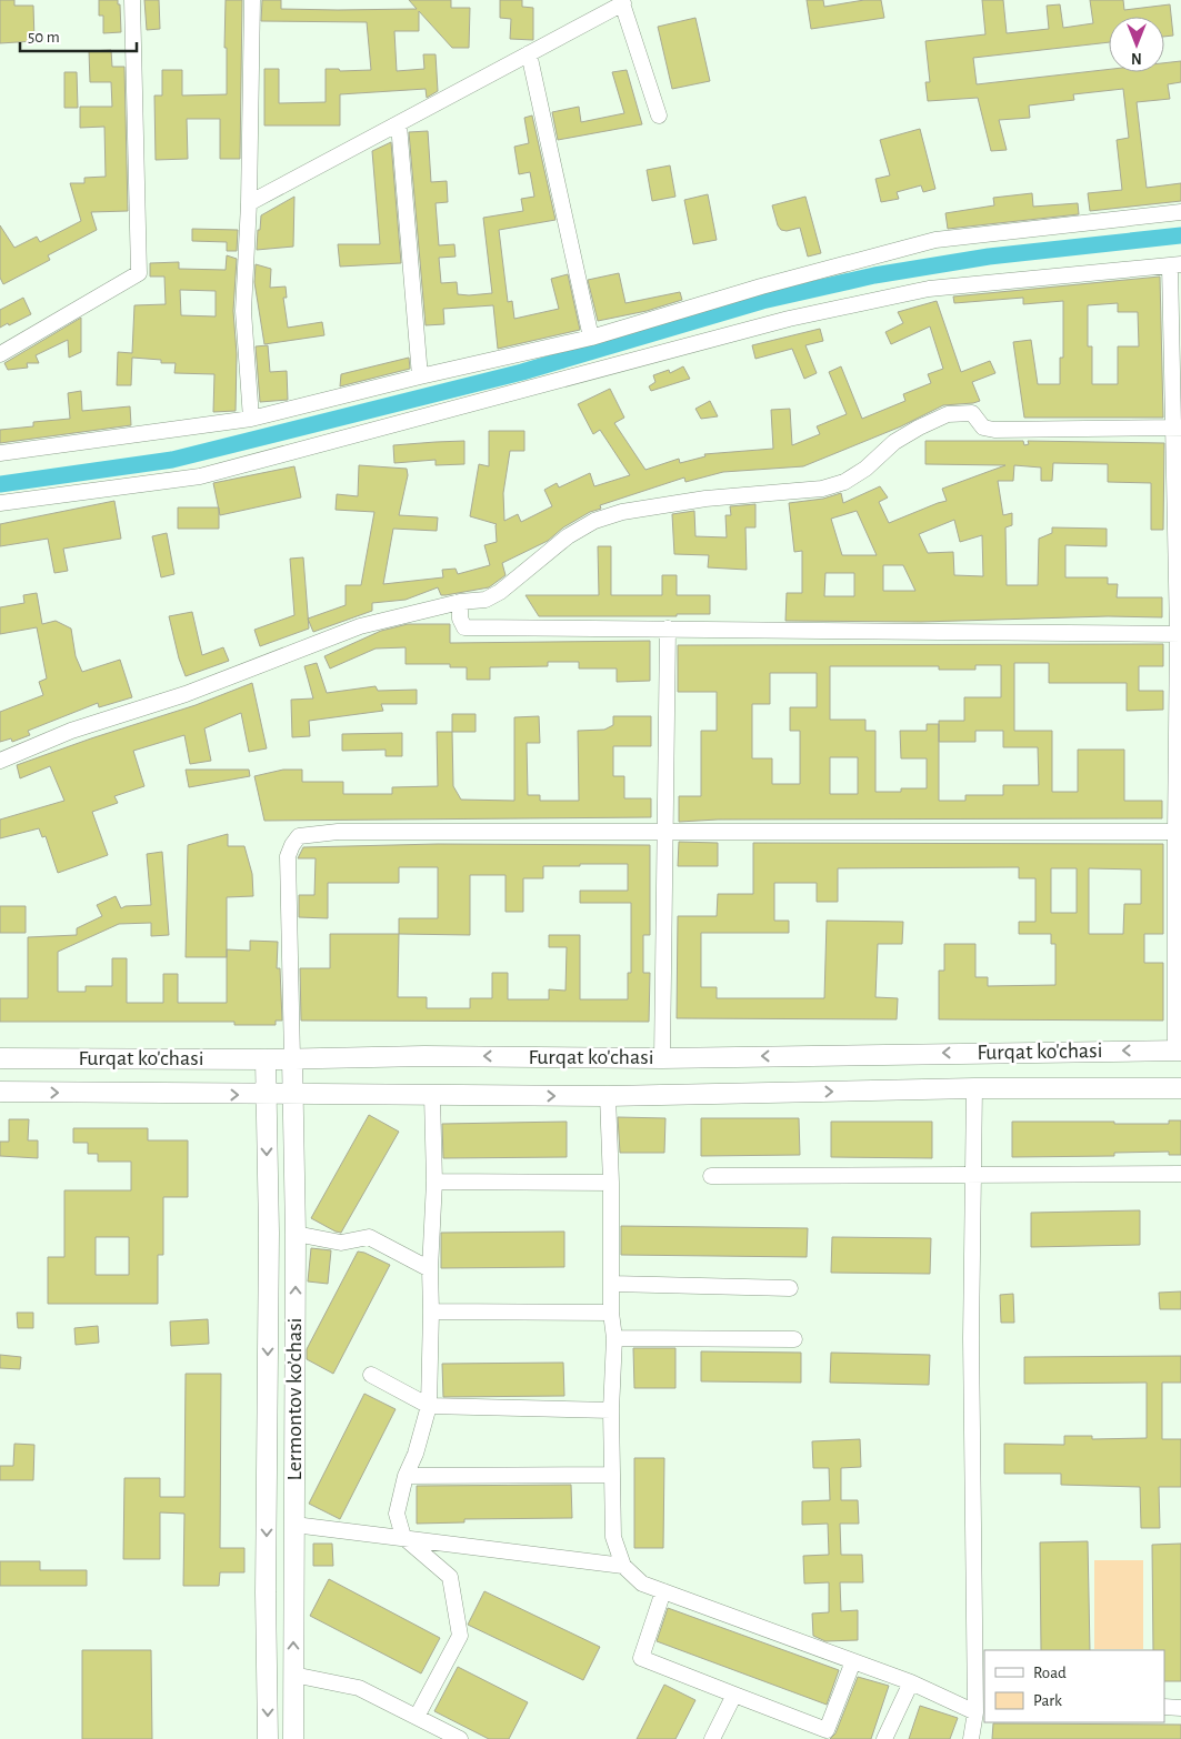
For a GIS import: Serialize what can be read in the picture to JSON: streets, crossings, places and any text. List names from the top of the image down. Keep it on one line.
{"streets":{"main road":["Furqat ko'chasi","Lermontov ko’chasi"]},"crossings":[["Furqat ko'chasi","Lermontov ko’chasi"]],"legend":["Road","Park"],"scale_bar":"50 m","north":"bottom"}
